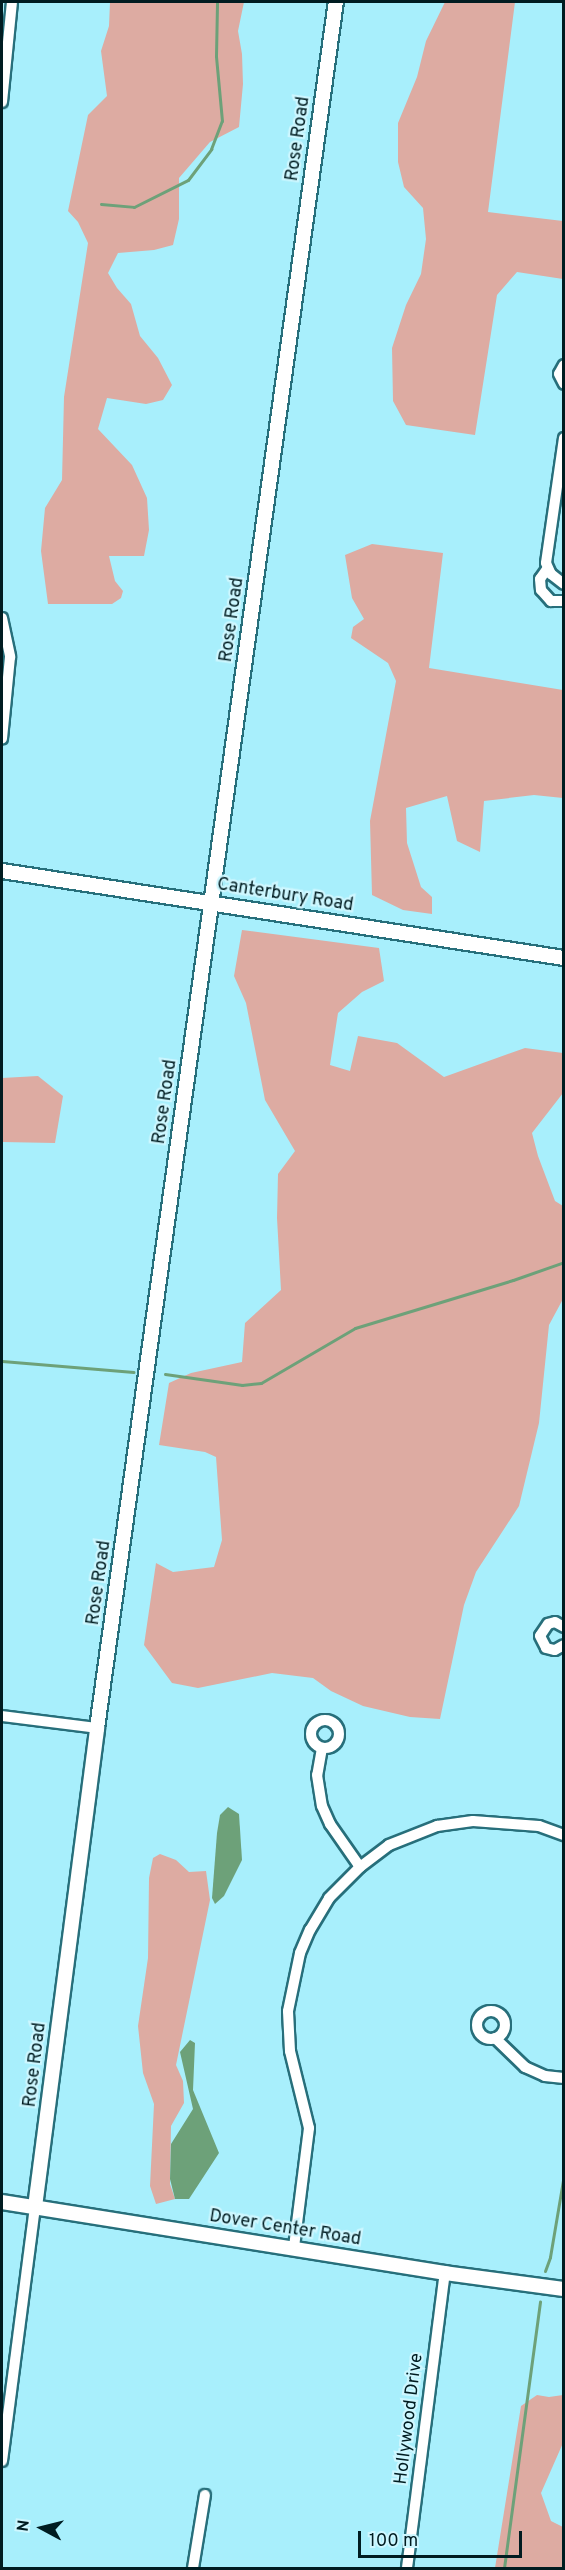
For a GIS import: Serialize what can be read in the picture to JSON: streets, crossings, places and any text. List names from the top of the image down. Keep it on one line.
{"streets":{"street":["Rose Road","Canterbury Road","Dover Center Road","Hollywood Drive"]},"crossings":[["Rose Road","Canterbury Road"],["Rose Road","Dover Center Road"],["Dover Center Road","Hollywood Drive"]],"scale_bar":"100 m","north":"left"}
